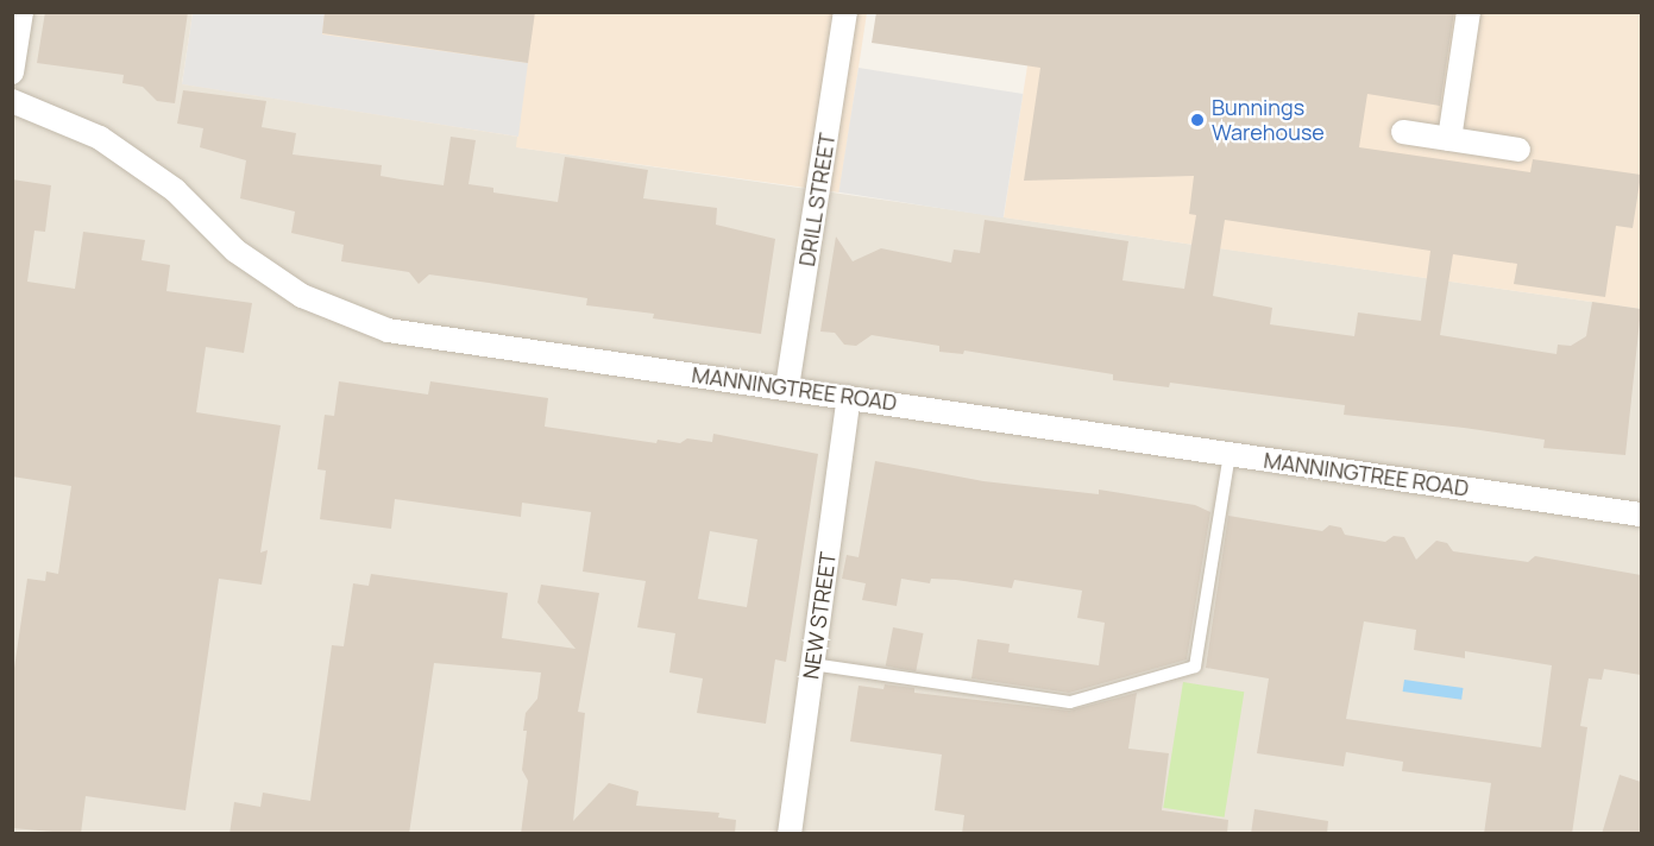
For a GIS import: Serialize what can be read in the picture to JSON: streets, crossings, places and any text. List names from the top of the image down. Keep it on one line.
{"streets":{"street":["DRILL STREET","MANNINGTREE ROAD","NEW STREET"]},"crossings":[["DRILL STREET","MANNINGTREE ROAD"],["MANNINGTREE ROAD","NEW STREET"]],"places":["Bunnings Warehouse"]}
